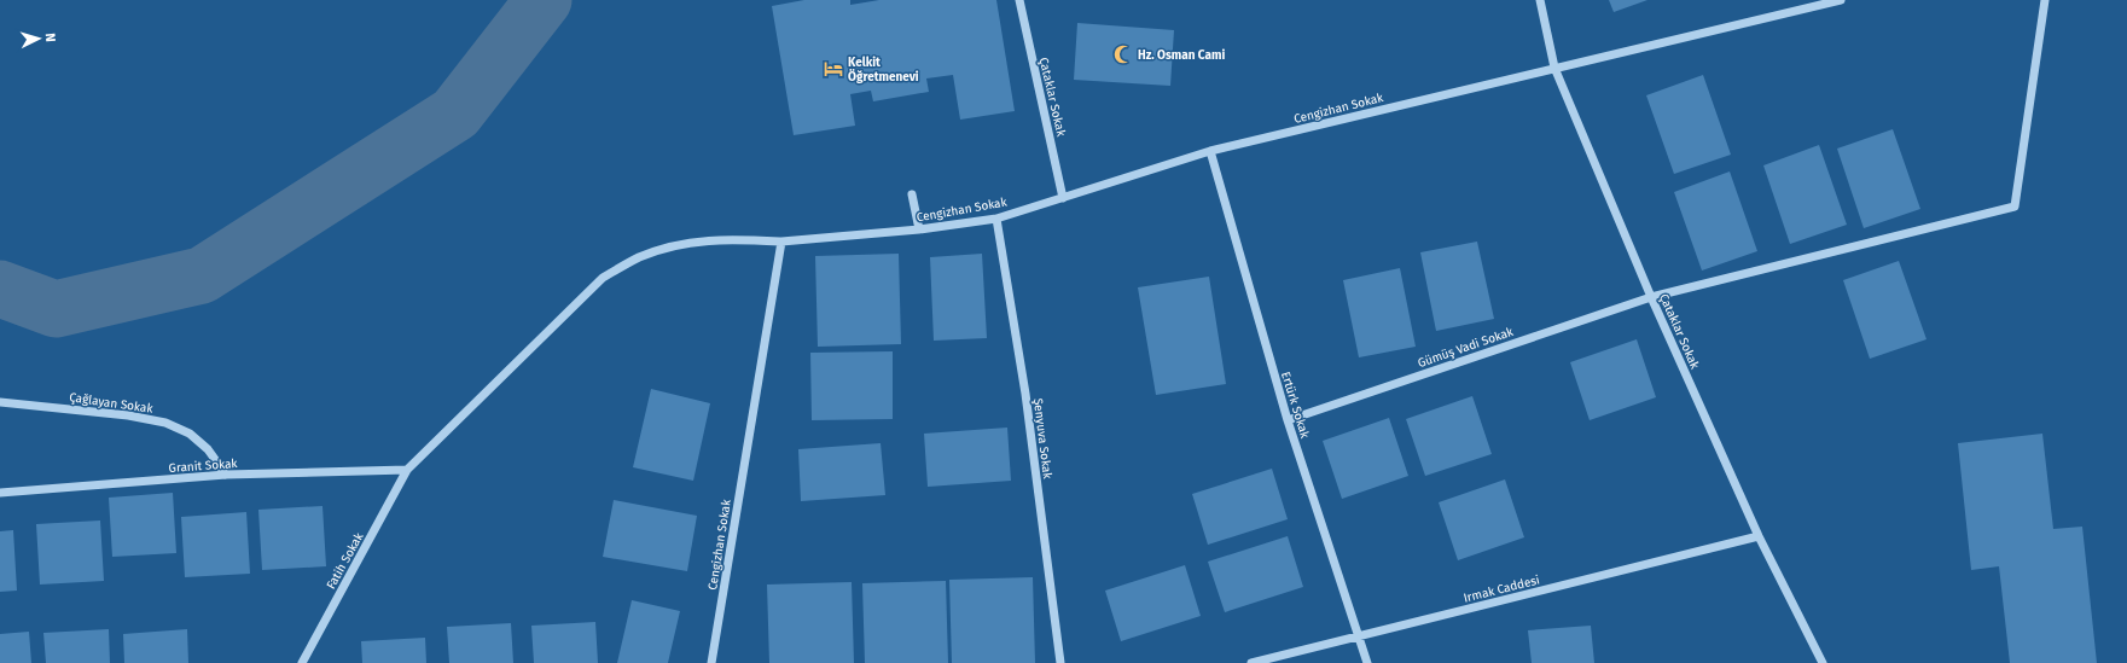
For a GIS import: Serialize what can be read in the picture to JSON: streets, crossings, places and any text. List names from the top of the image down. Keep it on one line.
{"streets":{"street":["Çataklar Sokak","Cengizhan Sokak","Gümüş Vadi Sokak","Çağlayan Sokak","Ertürk Sokak","Şenyuva Sokak","Granit Sokak","Fatih Sokak","Irmak Caddesi"]},"crossings":[["Çataklar Sokak","Cengizhan Sokak"],["Çataklar Sokak","Gümüş Vadi Sokak"],["Çataklar Sokak","Irmak Caddesi"],["Cengizhan Sokak","Ertürk Sokak"],["Cengizhan Sokak","Şenyuva Sokak"],["Cengizhan Sokak","Fatih Sokak"],["Gümüş Vadi Sokak","Ertürk Sokak"],["Çağlayan Sokak","Granit Sokak"],["Ertürk Sokak","Irmak Caddesi"],["Granit Sokak","Fatih Sokak"]],"places":{"mosque":["Hz. Osman Cami"],"hotel":["Kelkit Öğretmenevi"]},"north":"right"}
